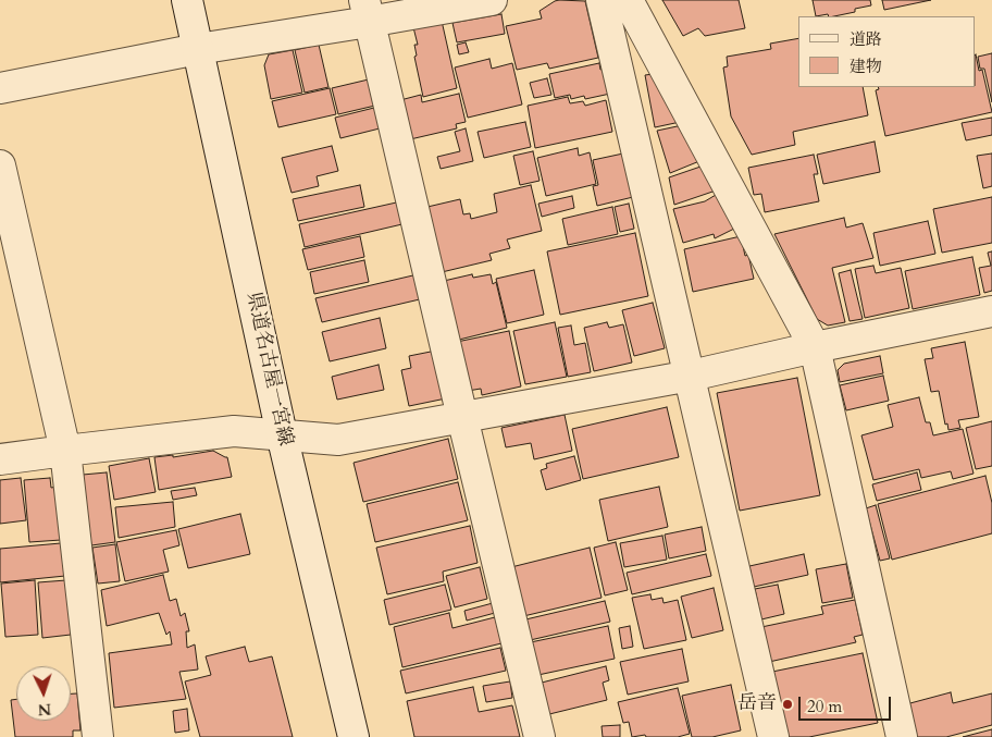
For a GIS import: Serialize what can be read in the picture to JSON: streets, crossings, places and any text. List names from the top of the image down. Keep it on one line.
{"streets":{"street":["県道名古屋一宮線"]},"places":["岳音"],"legend":["道路","建物"],"scale_bar":"20 m","north":"bottom"}
